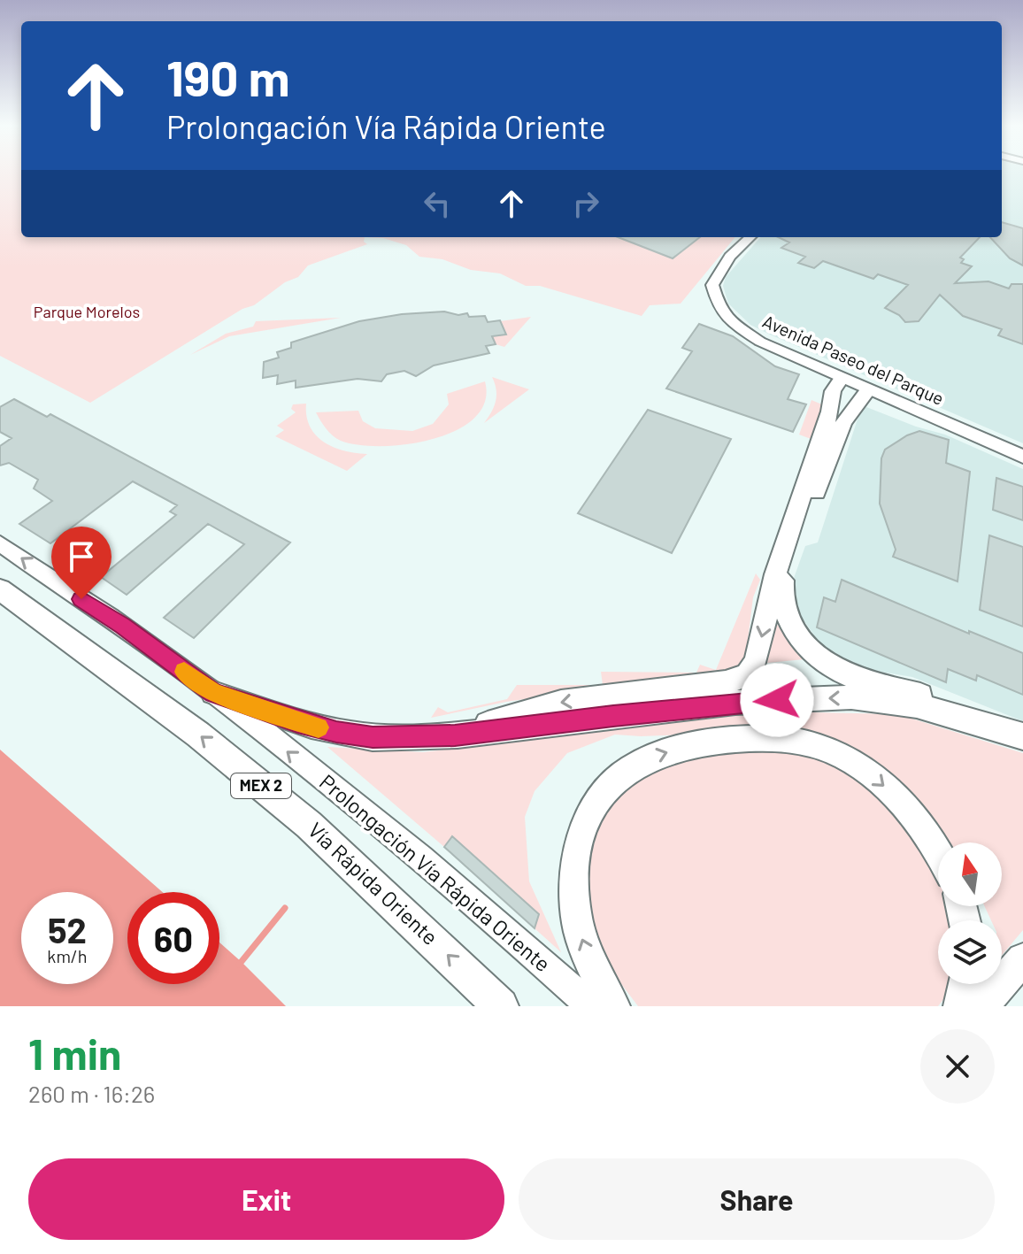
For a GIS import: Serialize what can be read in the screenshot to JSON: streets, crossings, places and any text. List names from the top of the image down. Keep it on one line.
{"streets":{"highway":["MEX 2","Vía Rápida Oriente"],"main road":["Avenida Paseo del Parque","Prolongación Vía Rápida Oriente"]},"one_way":["Prolongación Vía Rápida Oriente","Vía Rápida Oriente"],"parks":["Parque Morelos"],"north":"top","page":{"turn":["190 m","Prolongación Vía Rápida Oriente"],"speed":"52 km/h","limit":"60","heading":["1 min","260 m · 16:26"],"buttons":["Exit","Share"]}}
